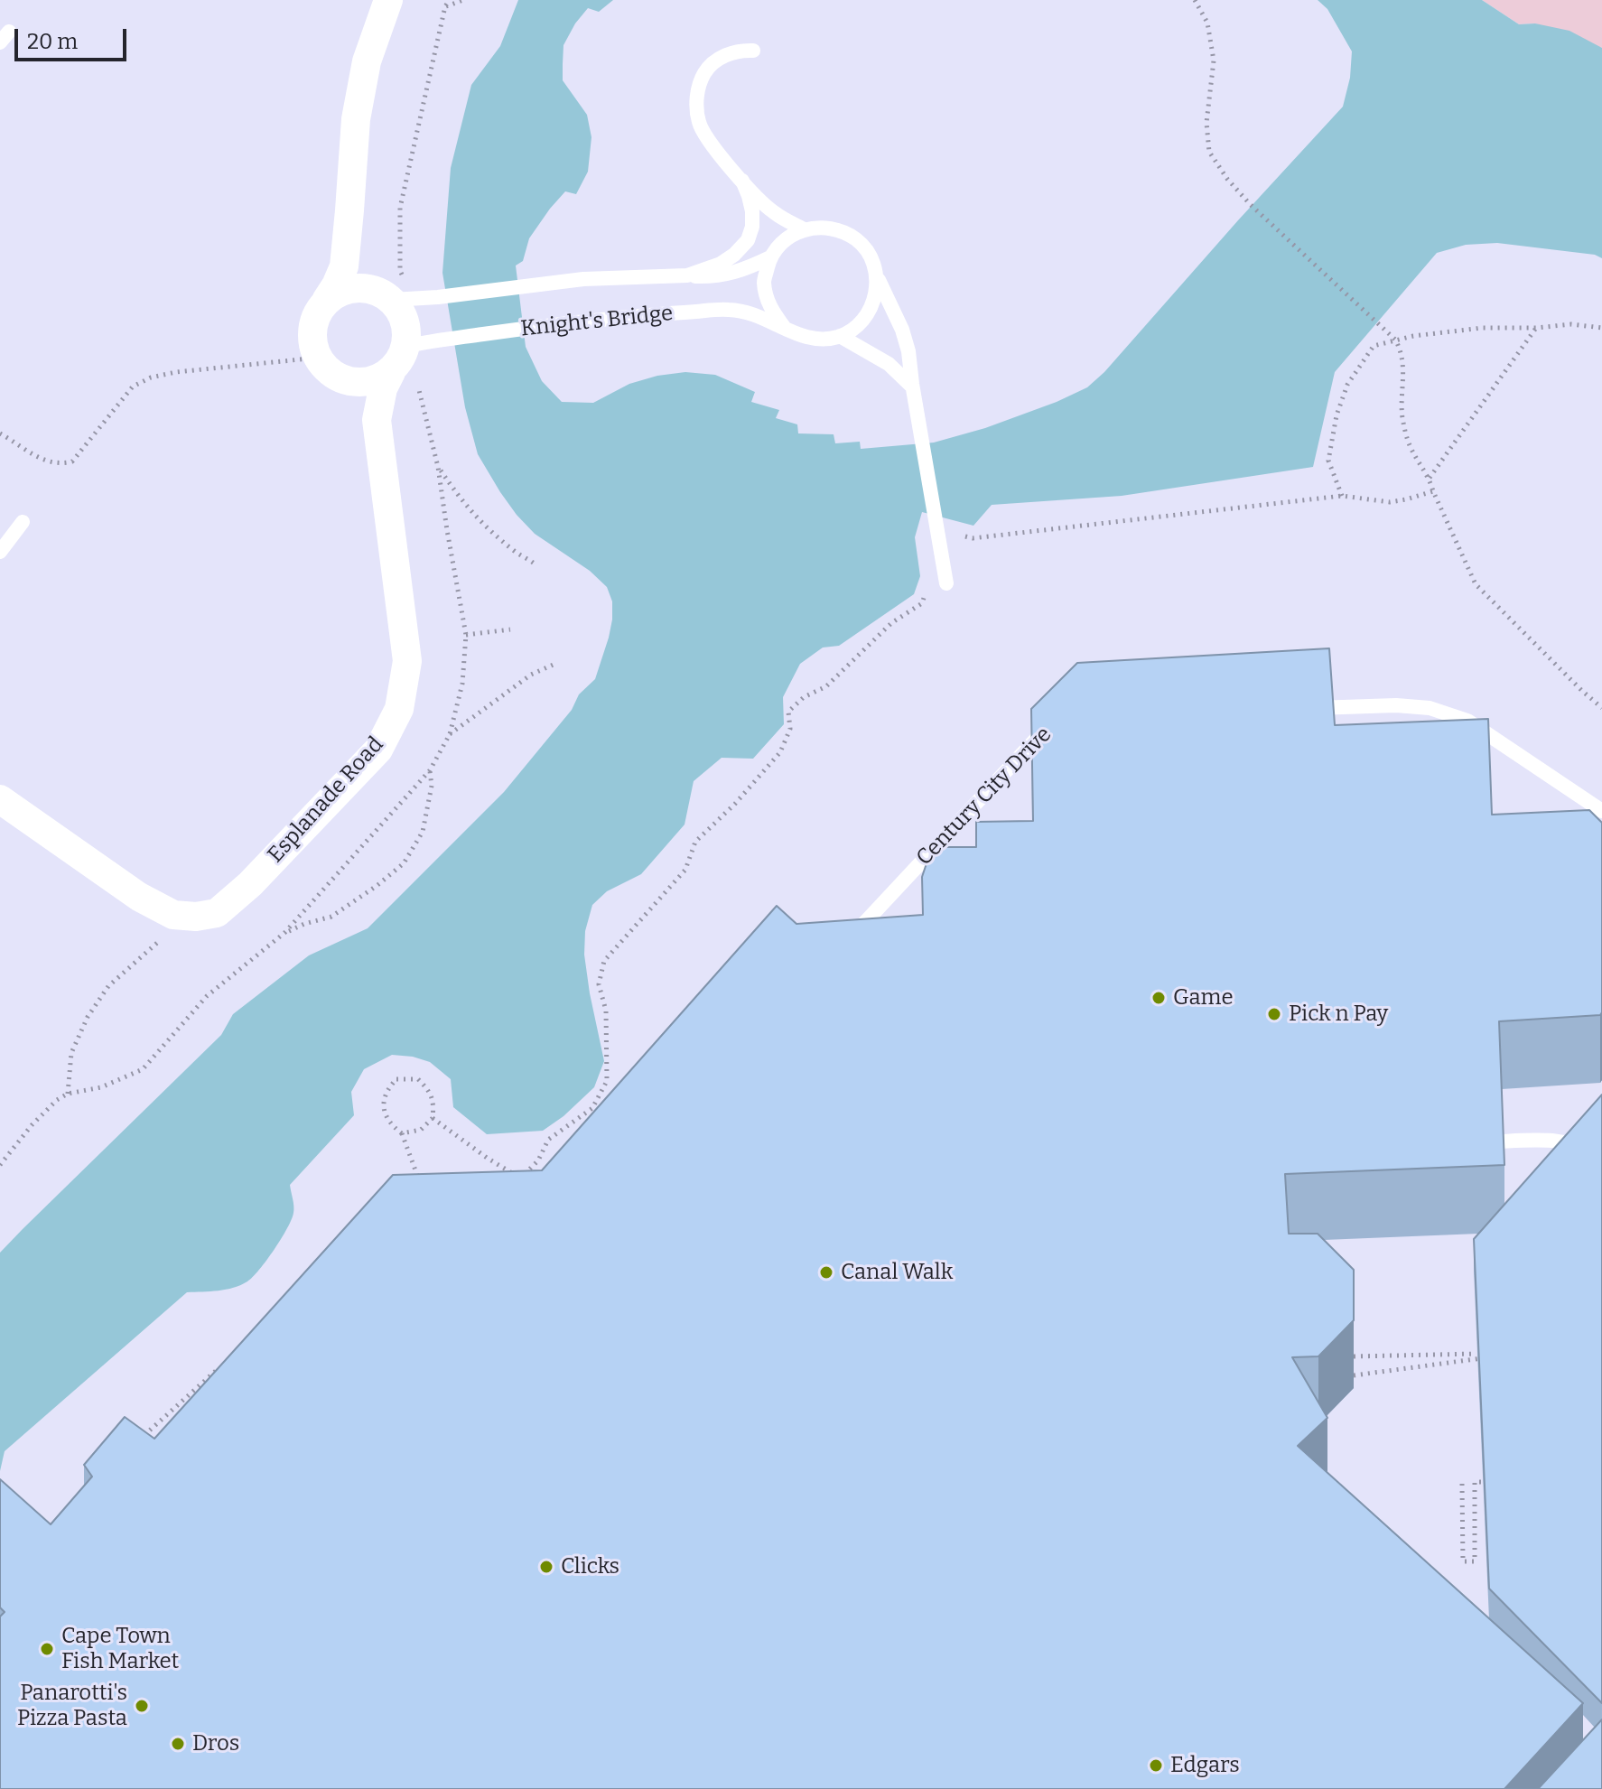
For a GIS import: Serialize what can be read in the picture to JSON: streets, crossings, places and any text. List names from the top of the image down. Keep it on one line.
{"streets":{"street":["Esplanade Road"],"lane":["Knight's Bridge","Century City Drive"]},"crossings":[["Knight's Bridge","Esplanade Road"]],"places":["Game","Pick n Pay","Canal Walk","Clicks","Cape Town Fish Market","Panarotti's Pizza Pasta","Dros","Edgars"],"scale_bar":"20 m"}
